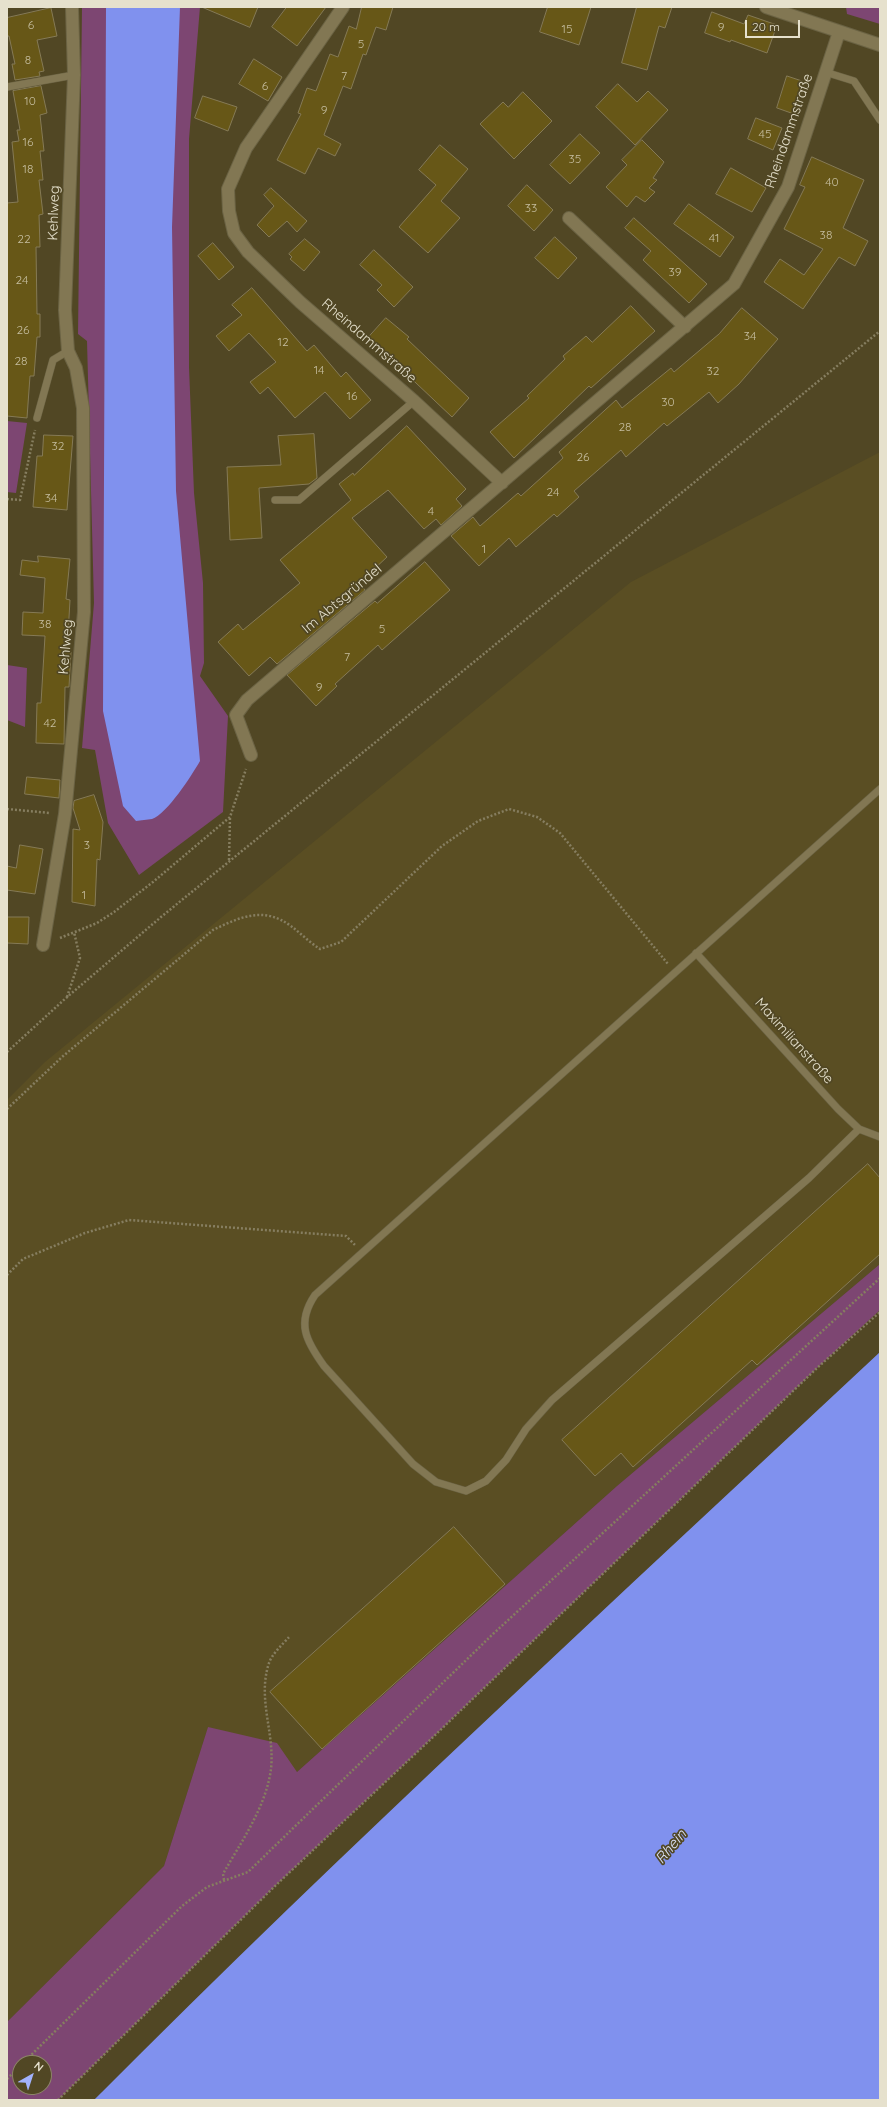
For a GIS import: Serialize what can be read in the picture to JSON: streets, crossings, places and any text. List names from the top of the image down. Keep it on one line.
{"streets":{"street":["Rheindammstraße","Kehlweg","Im Abtsgründel"],"lane":["Maximilianstraße"]},"crossings":[["Rheindammstraße","Im Abtsgründel"]],"water":["Rhein"],"house_numbers":["6","9","15","5","8","7","6","10","9","45","16","35","18","40","33","38","41","22","39","24","26","34","12","28","14","32","16","30","28","32","26","24","34","4","1","38","5","7","9","42","3","1"],"scale_bar":"20 m","north":"top right"}
